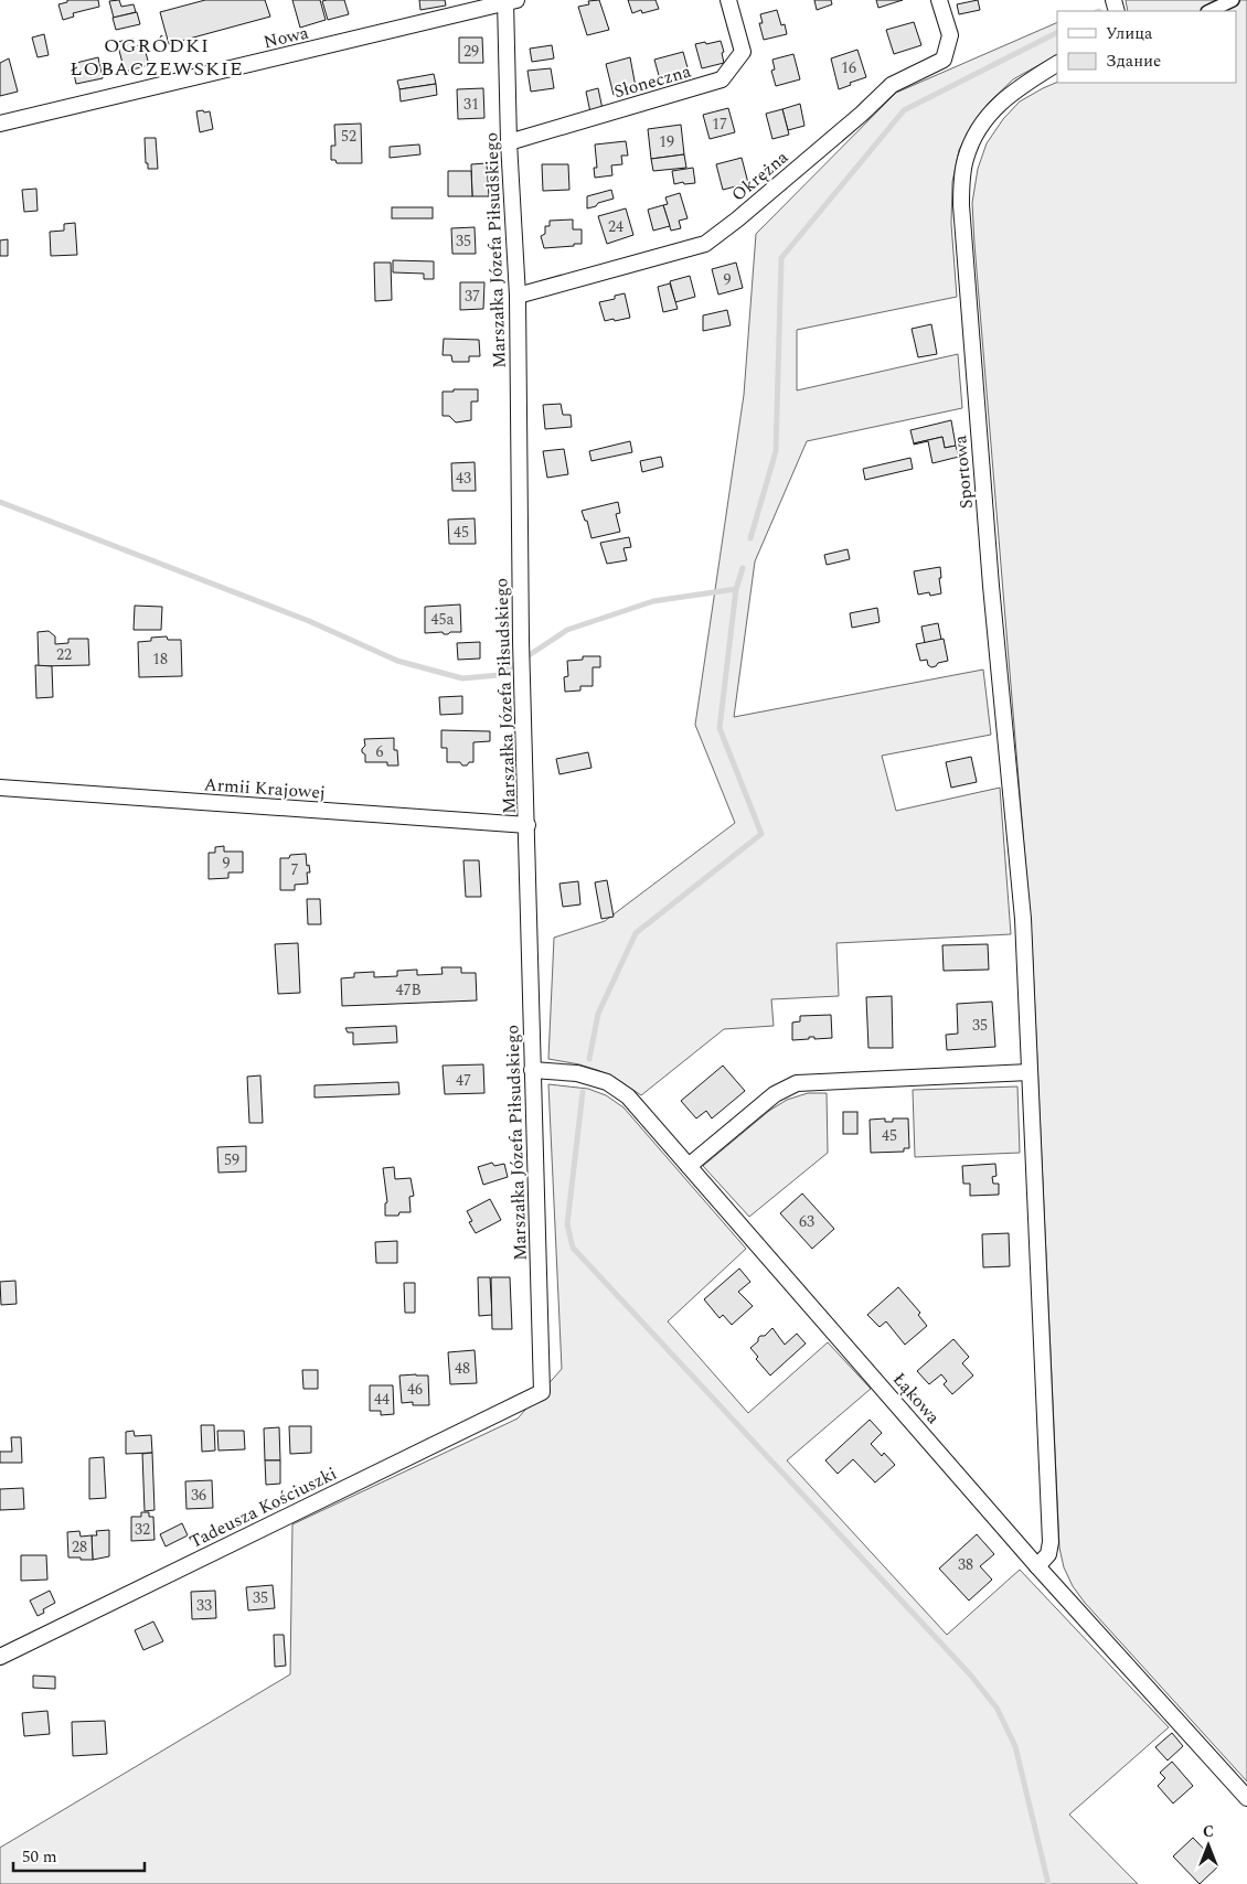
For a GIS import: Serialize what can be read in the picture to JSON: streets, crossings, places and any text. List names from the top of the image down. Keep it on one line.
{"streets":{"street":["Nowa","Słoneczna","Okrężna","Marszałka Józefa Piłsudskiego","Sportowa","Armii Krajowej","Łąkowa","Tadeusza Kościuszki"]},"crossings":[["Nowa","Marszałka Józefa Piłsudskiego"],["Słoneczna","Marszałka Józefa Piłsudskiego"],["Okrężna","Marszałka Józefa Piłsudskiego"],["Marszałka Józefa Piłsudskiego","Armii Krajowej"],["Marszałka Józefa Piłsudskiego","Łąkowa"],["Marszałka Józefa Piłsudskiego","Tadeusza Kościuszki"],["Sportowa","Łąkowa"]],"districts":["OGRÓDKI ŁOBACZEWSKIE"],"house_numbers":["29","16","31","17","52","19","24","35","9","37","43","45","45a","22","18","6","9","7","47B","35","47","45","59","63","48","46","44","36","32","28","38","35","33"],"legend":["Улица","Здание"],"scale_bar":"50 m","north":"top"}
